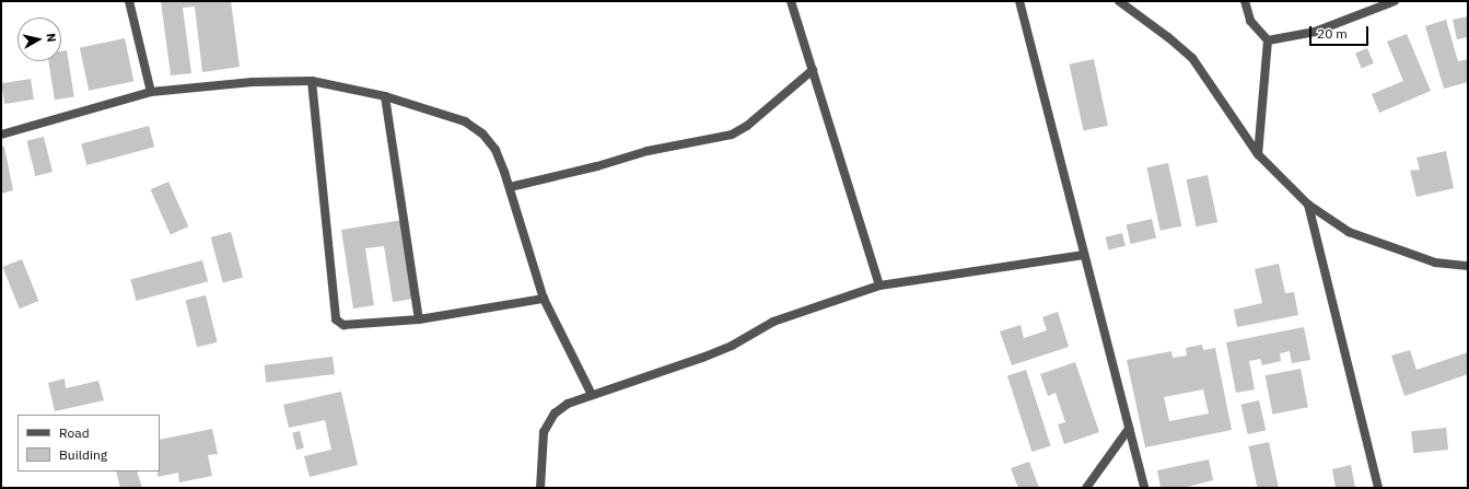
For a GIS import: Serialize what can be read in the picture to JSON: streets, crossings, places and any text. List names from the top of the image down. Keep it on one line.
{"legend":["Road","Building"],"scale_bar":"20 m","north":"right"}
